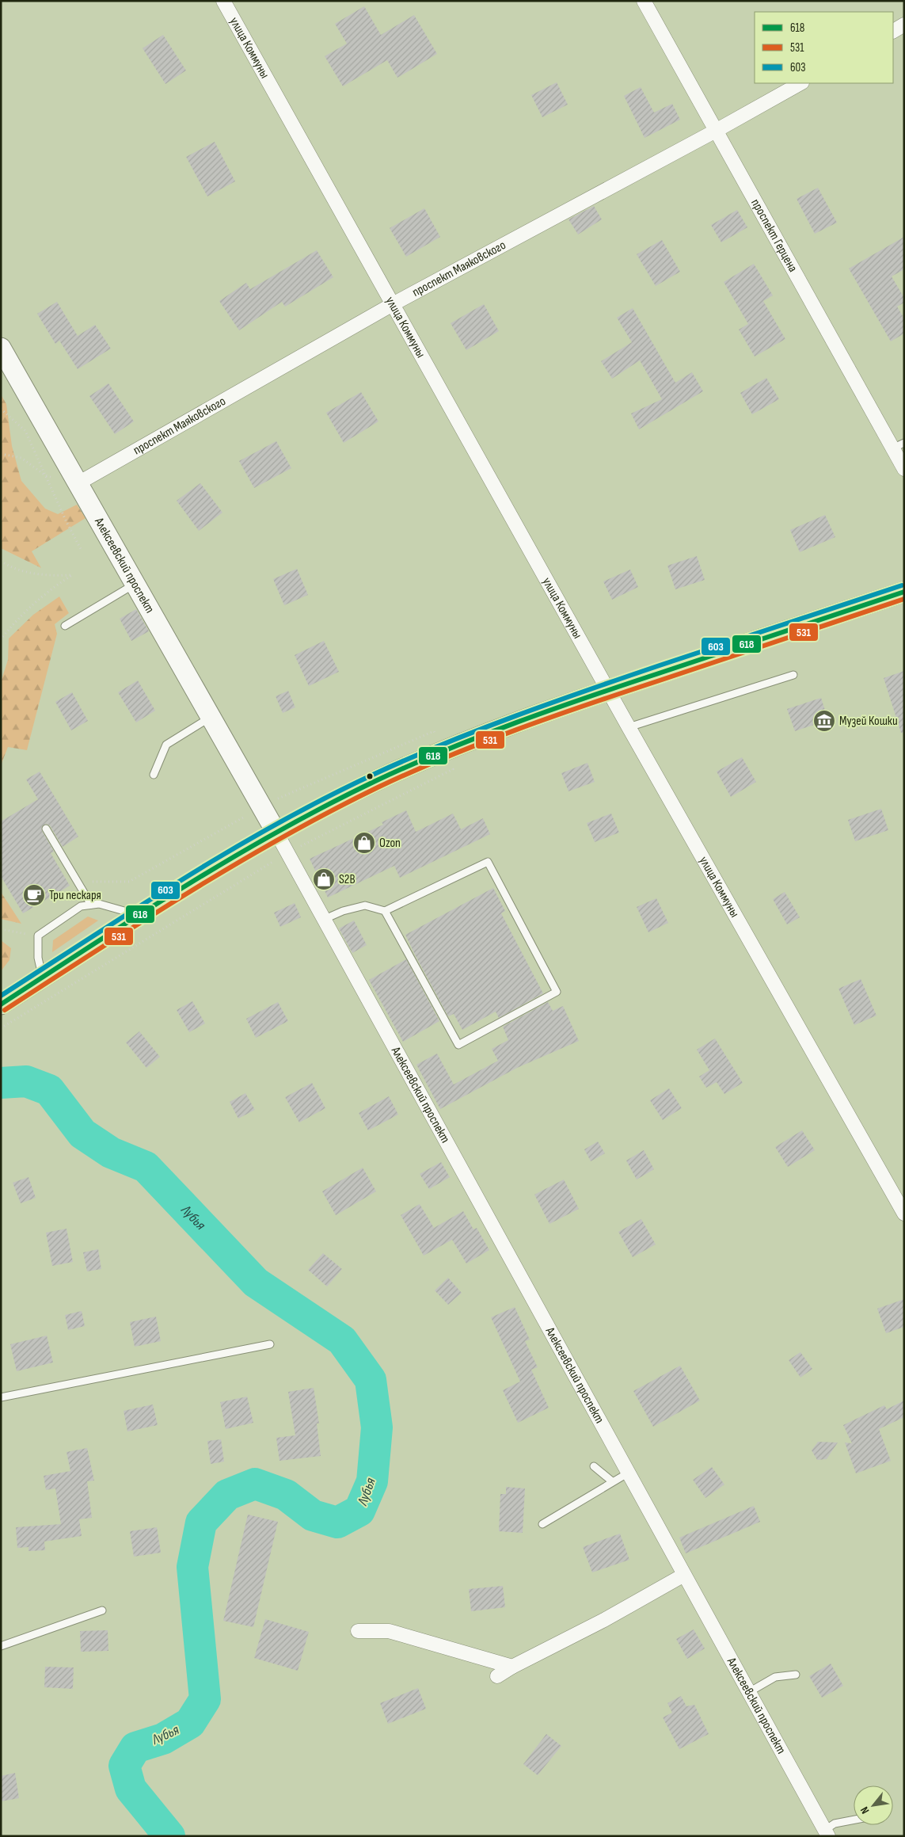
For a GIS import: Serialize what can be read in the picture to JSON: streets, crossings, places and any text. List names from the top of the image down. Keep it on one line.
{"streets":{"main road":["Алексеевский проспект"],"street":["улица Коммуны","проспект Герцена","проспект Маяковского"]},"crossings":[["улица Коммуны","проспект Маяковского"],["проспект Герцена","проспект Маяковского"],["проспект Маяковского","Алексеевский проспект"]],"water":["Лубья"],"places":{"museum":["Музей Кошки"],"shop":["Ozon","S2B"],"cafe":["Три пескаря"]},"lines":["transit line 603","transit line 618","transit line 531"],"legend":["618","531","603"],"north":"bottom left"}
